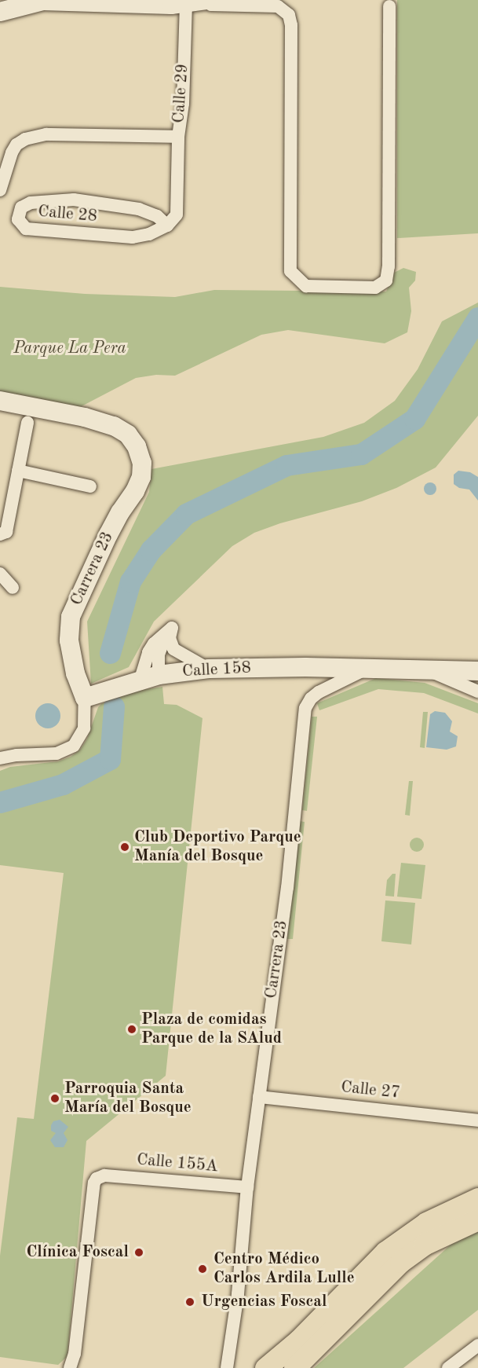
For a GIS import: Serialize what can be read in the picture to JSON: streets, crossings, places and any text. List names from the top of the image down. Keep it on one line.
{"streets":{"street":["Calle 29","Calle 28","Carrera 23","Calle 158","Calle 27","Calle 155A"]},"crossings":[["Carrera 23","Calle 158"],["Carrera 23","Calle 27"],["Carrera 23","Calle 155A"]],"parks":["Parque La Pera"],"places":["Club Deportivo Parque Manía del Bosque","Plaza de comidas Parque de la SAlud","Parroquia Santa María del Bosque","Clínica Foscal","Centro Médico Carlos Ardila Lulle","Urgencias Foscal"]}
